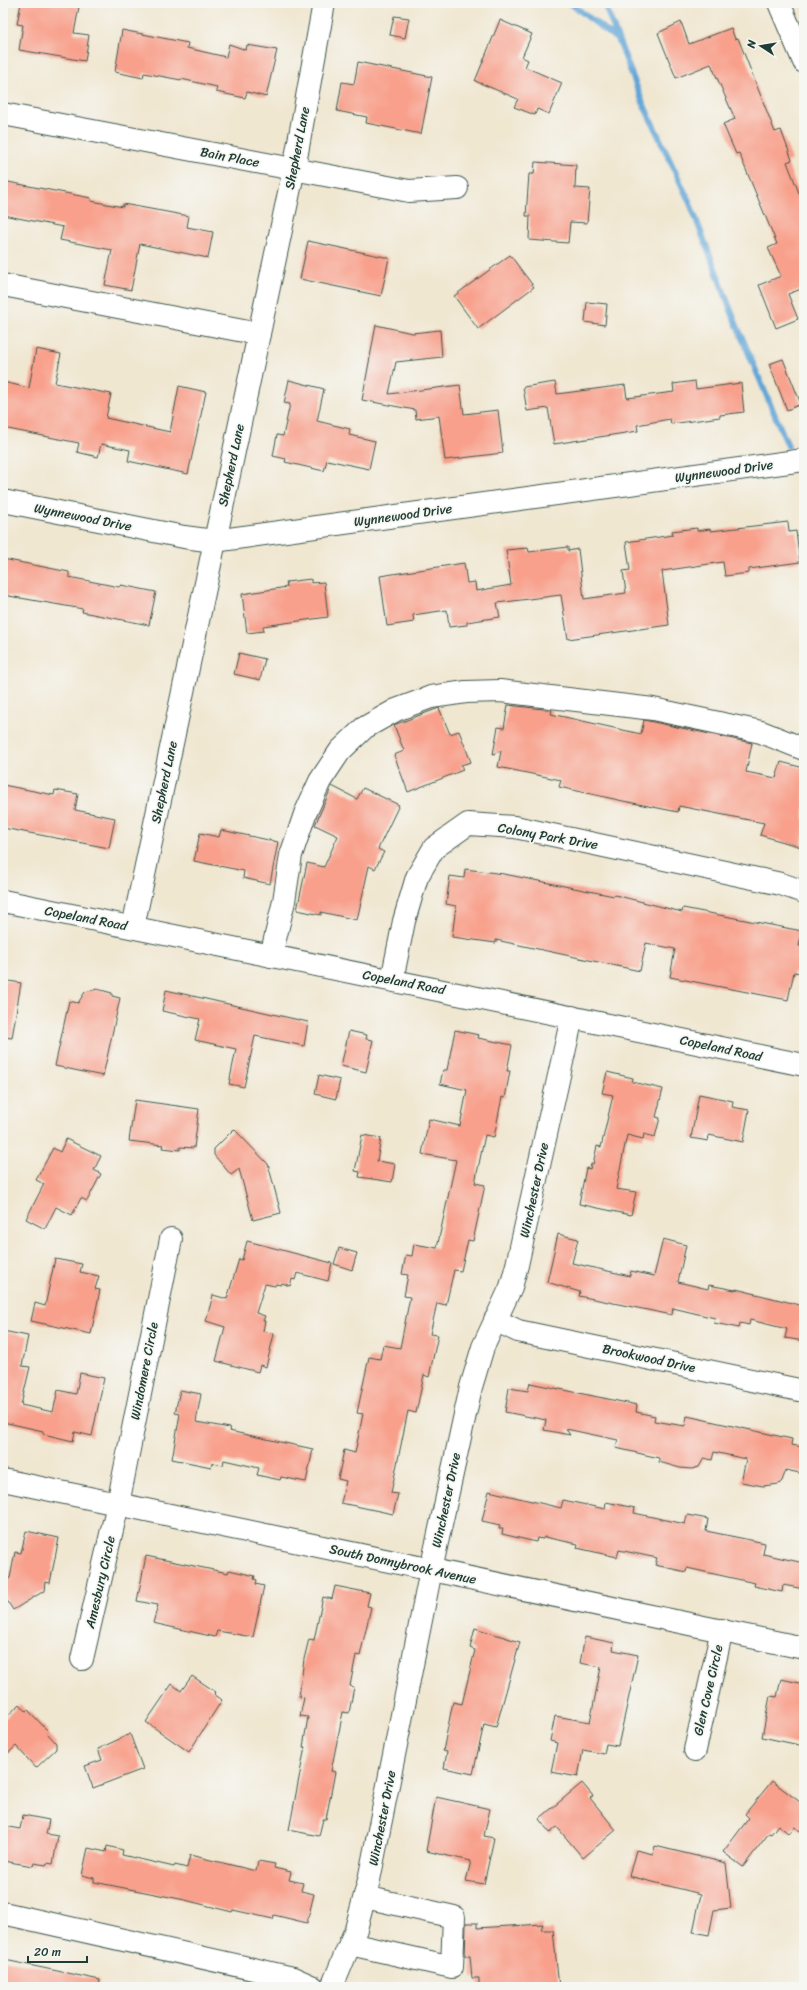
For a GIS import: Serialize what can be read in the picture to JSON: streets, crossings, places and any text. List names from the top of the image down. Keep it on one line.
{"streets":{"street":["Shepherd Lane","Bain Place","Wynnewood Drive","Colony Park Drive","Copeland Road","Winchester Drive","Brookwood Drive","Windomere Circle","South Donnybrook Avenue","Amesbury Circle","Glen Cove Circle"]},"crossings":[["Shepherd Lane","Bain Place"],["Shepherd Lane","Wynnewood Drive"],["Shepherd Lane","Copeland Road"],["Colony Park Drive","Copeland Road"],["Copeland Road","Winchester Drive"],["Winchester Drive","Brookwood Drive"],["Winchester Drive","South Donnybrook Avenue"],["Windomere Circle","South Donnybrook Avenue"],["Windomere Circle","Amesbury Circle"],["South Donnybrook Avenue","Amesbury Circle"],["South Donnybrook Avenue","Glen Cove Circle"]],"scale_bar":"20 m","north":"left"}
